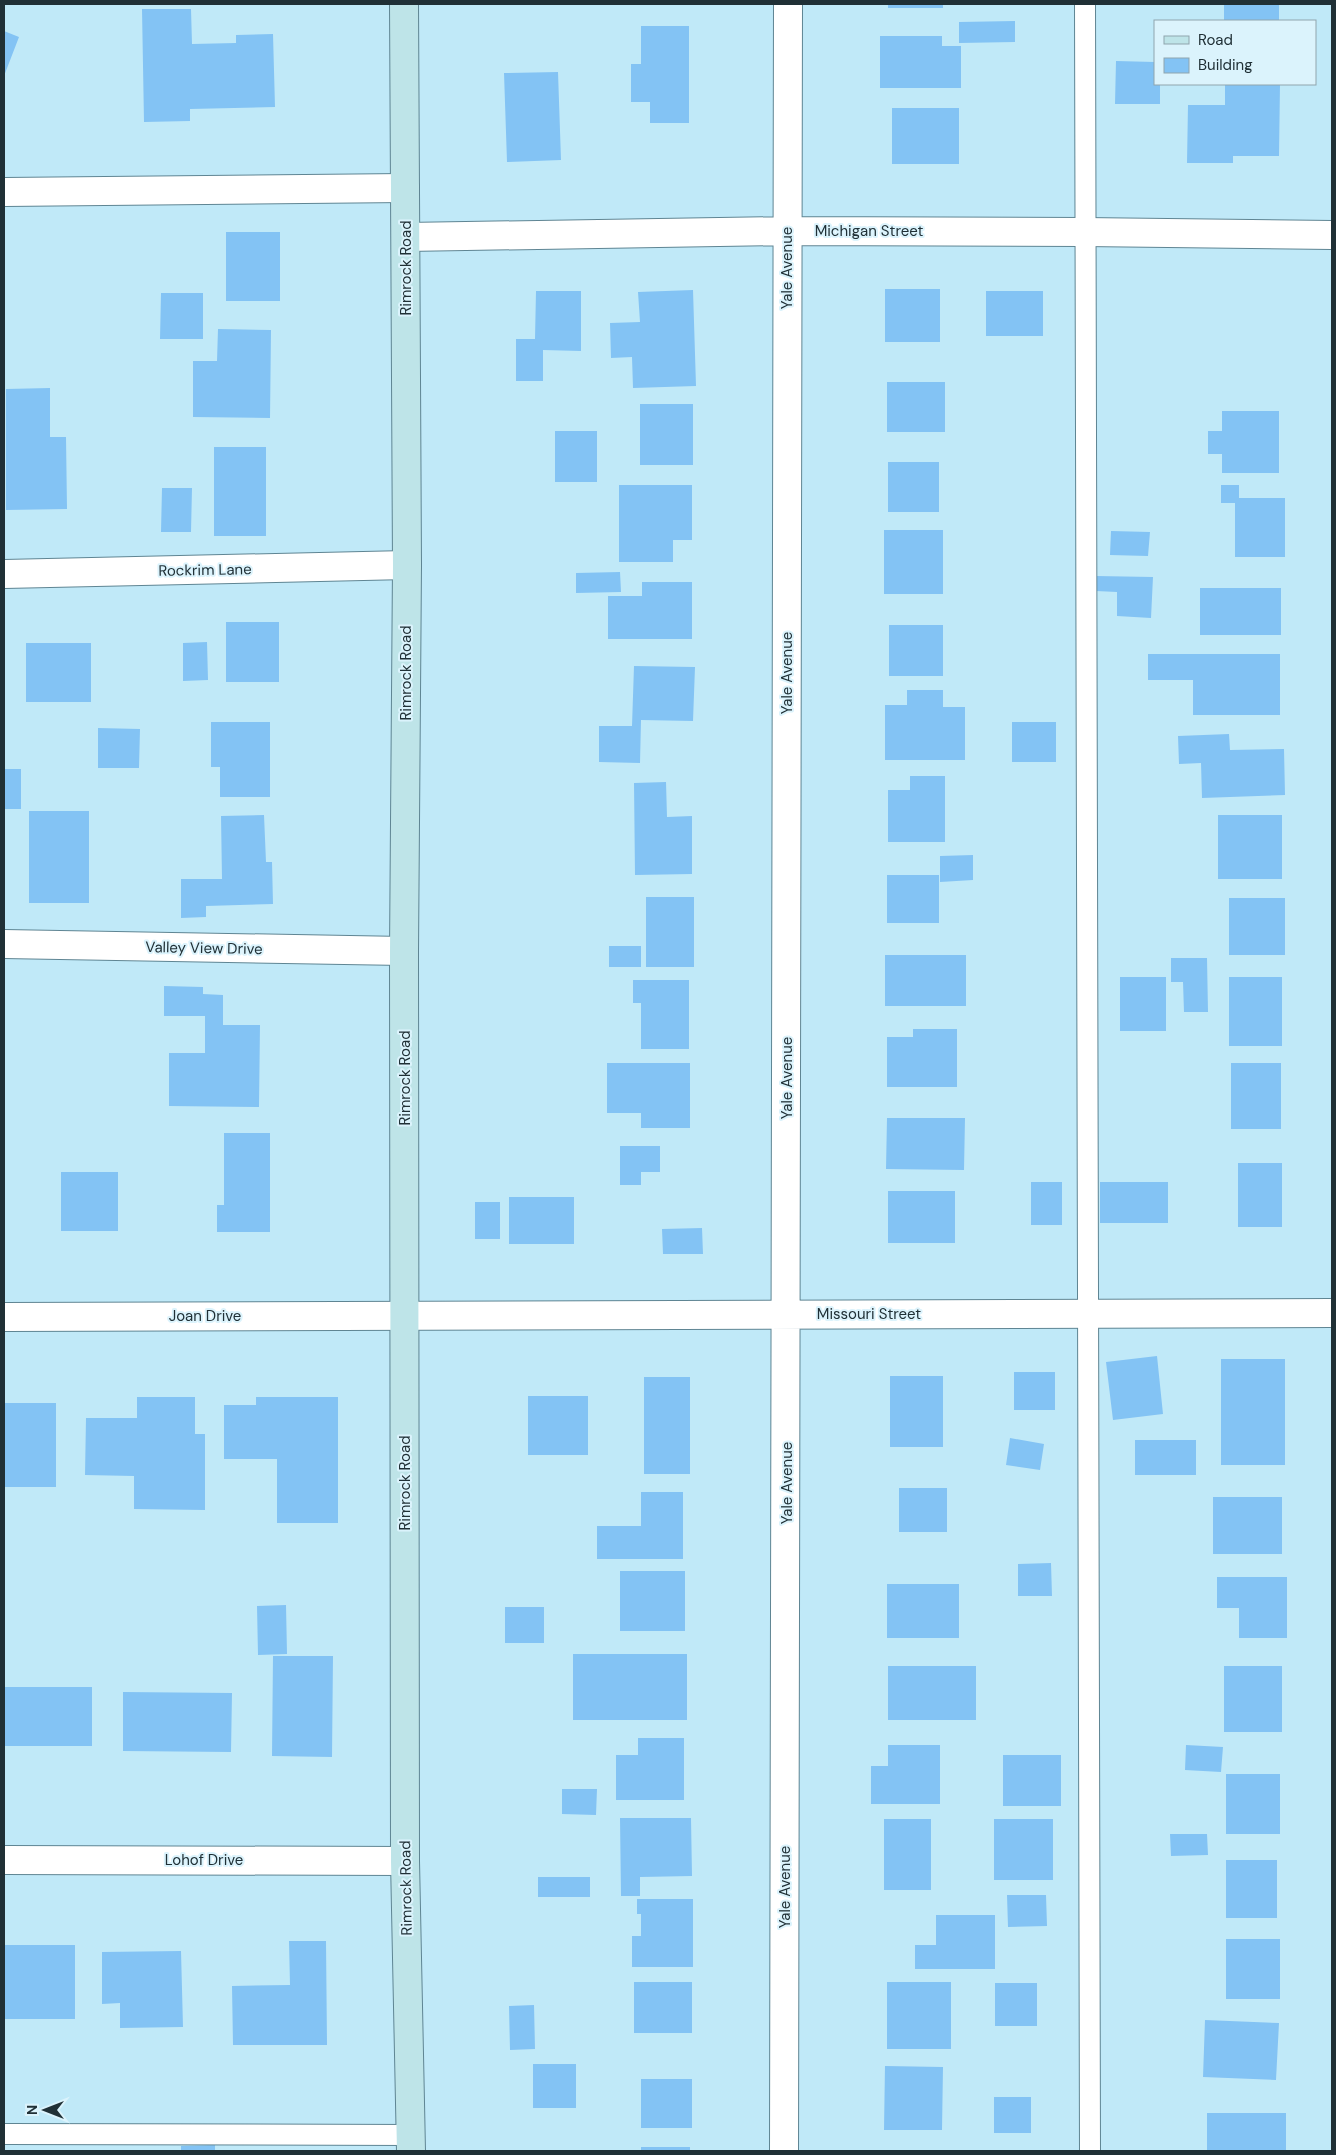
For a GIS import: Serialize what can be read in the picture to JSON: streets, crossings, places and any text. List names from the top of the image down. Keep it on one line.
{"streets":{"main road":["Rimrock Road"],"street":["Michigan Street","Yale Avenue","Rockrim Lane","Valley View Drive","Missouri Street","Joan Drive","Lohof Drive"]},"crossings":[["Michigan Street","Rimrock Road"],["Michigan Street","Yale Avenue"],["Rimrock Road","Rockrim Lane"],["Rimrock Road","Valley View Drive"],["Rimrock Road","Missouri Street"],["Rimrock Road","Joan Drive"],["Rimrock Road","Lohof Drive"],["Yale Avenue","Missouri Street"],["Missouri Street","Joan Drive"]],"legend":["Road","Building"],"north":"left"}
